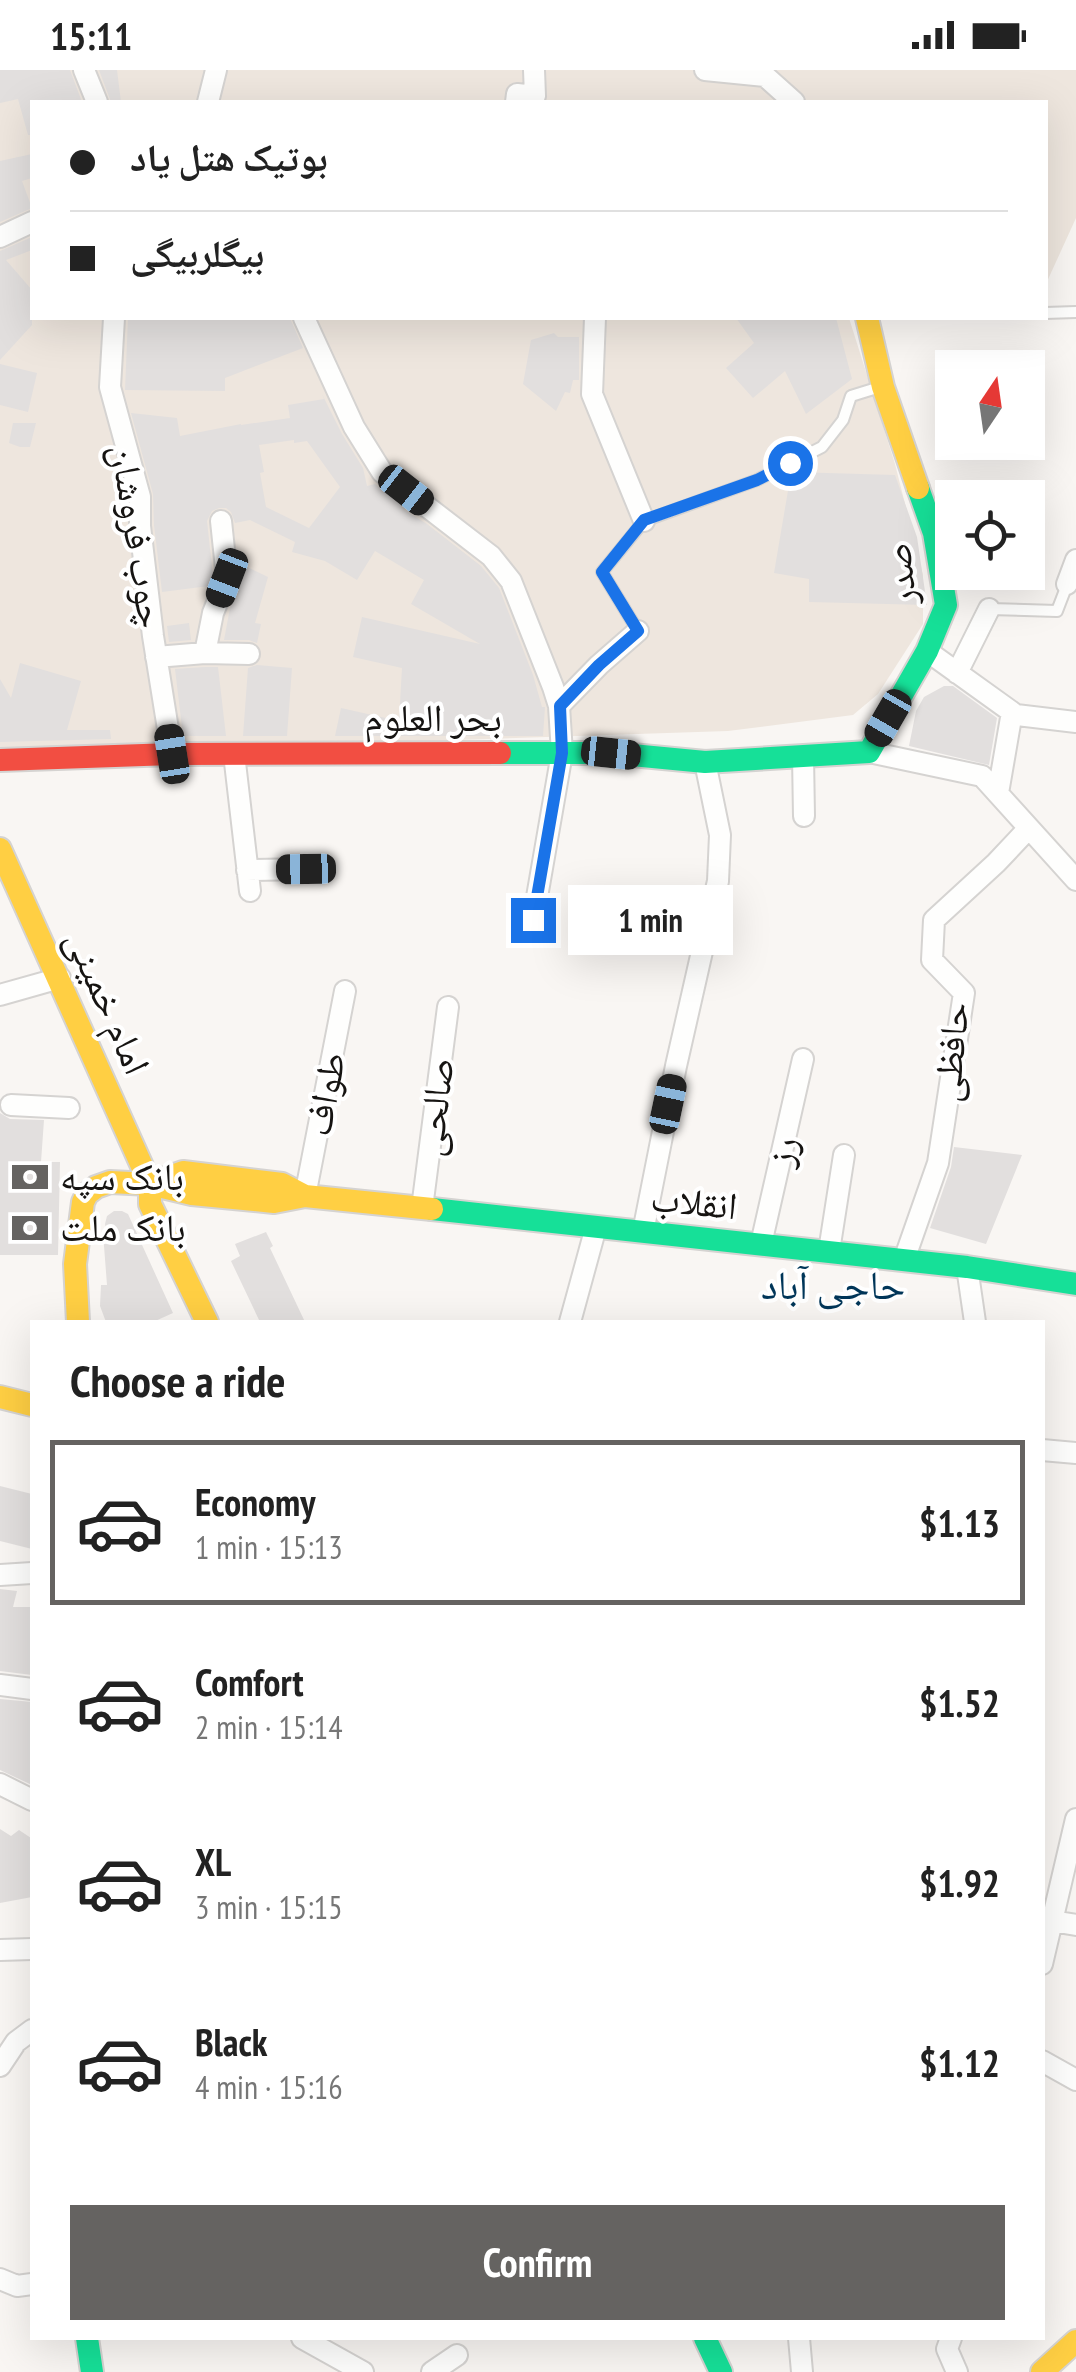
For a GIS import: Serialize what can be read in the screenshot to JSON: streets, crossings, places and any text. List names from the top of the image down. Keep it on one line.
{"streets":{"main road":["صدر","بحر العلوم","امام خمینی","انقلاب"],"street":["چوب فروشان","حافظی","طواف","صالحی","رز"]},"crossings":[["چوب فروشان","بحر العلوم"],["امام خمینی","انقلاب"],["حافظی","انقلاب"],["طواف","انقلاب"],["صالحی","انقلاب"],["رز","انقلاب"]],"districts":["حاجی آباد"],"places":{"bank":["بانک سپه","بانک ملت"]},"north":"top","page":{"status":"15:11","banner":["بوتیک هتل یاد","بیگلربیگی"],"bubble":"1 min","heading":"Choose a ride","list":[{"name":"Economy","note":"1 min · 15:13","value":"$1.13"},{"name":"Comfort","note":"2 min · 15:14","value":"$1.52"},{"name":"XL","note":"3 min · 15:15","value":"$1.92"},{"name":"Black","note":"4 min · 15:16","value":"$1.12"}],"buttons":"Confirm"}}
